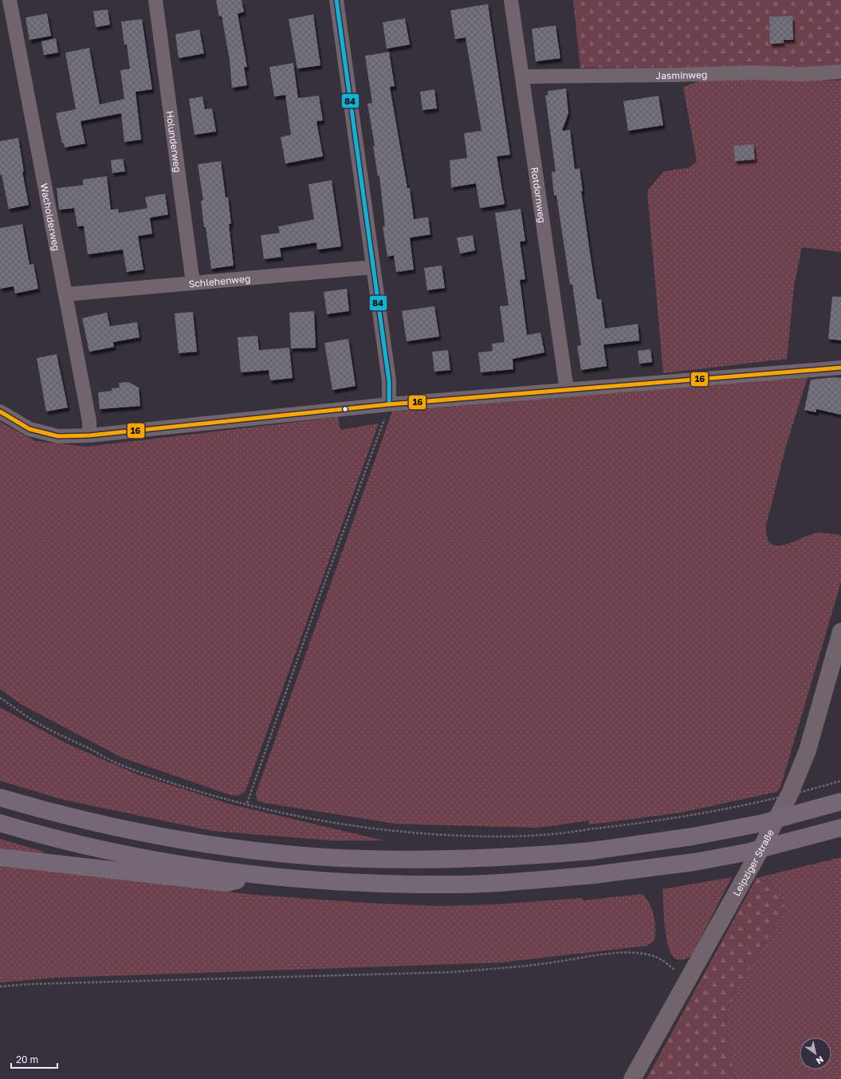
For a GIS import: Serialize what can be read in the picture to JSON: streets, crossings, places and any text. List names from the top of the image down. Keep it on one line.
{"streets":{"street":["Jasminweg","Holunderweg","Rotdornweg","Wacholderweg","Schlehenweg","Leipziger Straße"]},"crossings":[["Jasminweg","Rotdornweg"],["Holunderweg","Schlehenweg"],["Wacholderweg","Schlehenweg"]],"lines":["transit line 84","transit line 16"],"scale_bar":"20 m","north":"bottom right"}
